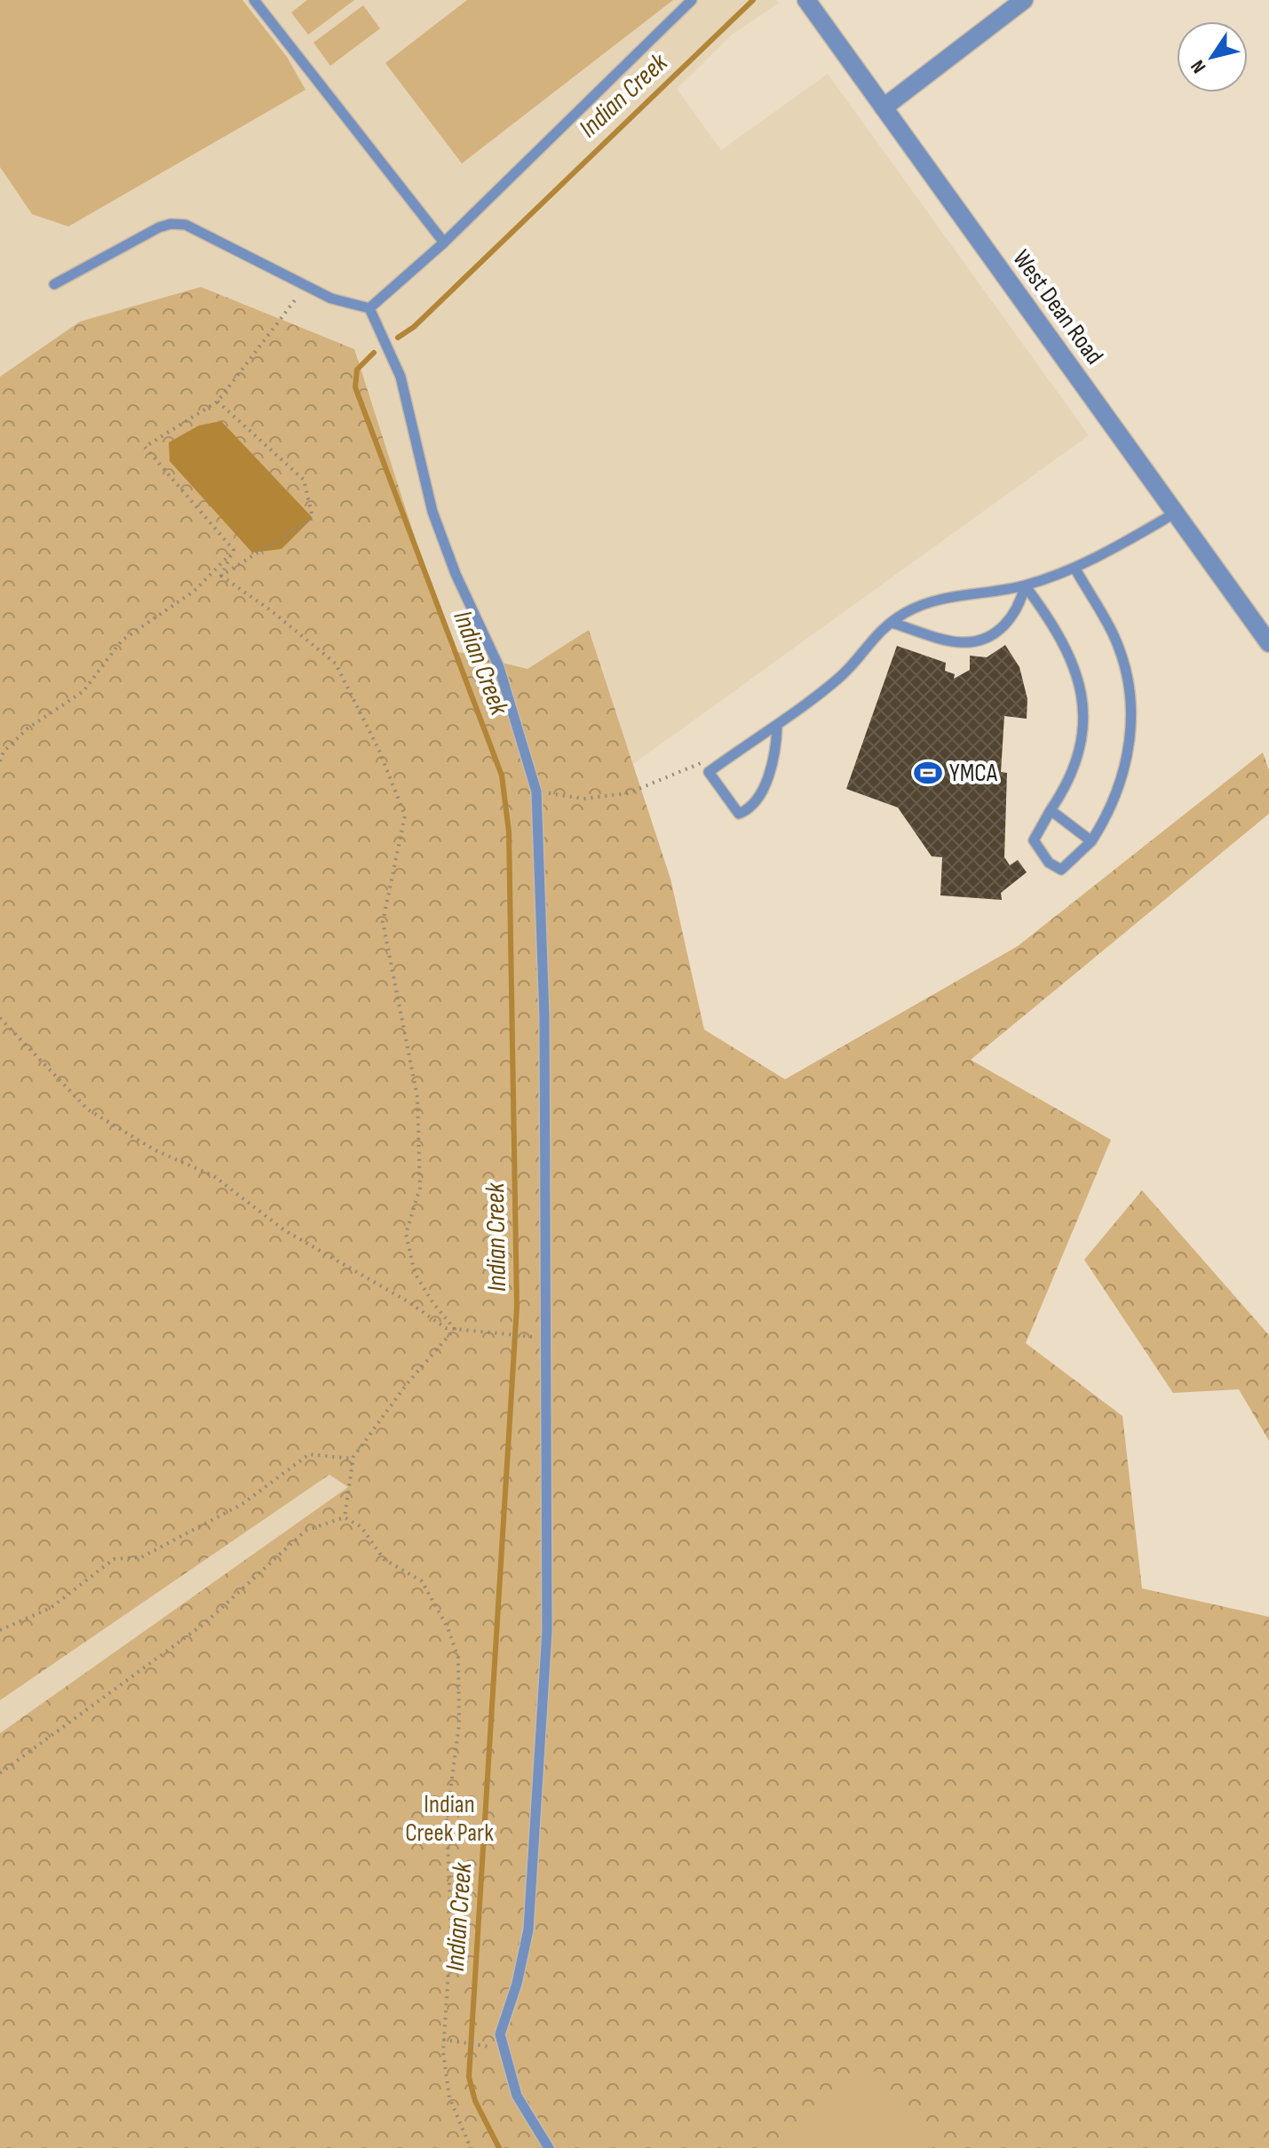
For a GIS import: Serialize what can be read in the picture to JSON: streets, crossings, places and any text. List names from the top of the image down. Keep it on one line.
{"streets":{"street":["West Dean Road"]},"water":["Indian Creek"],"parks":["Indian Creek Park"],"places":{"sports":["YMCA"]},"north":"bottom left"}
